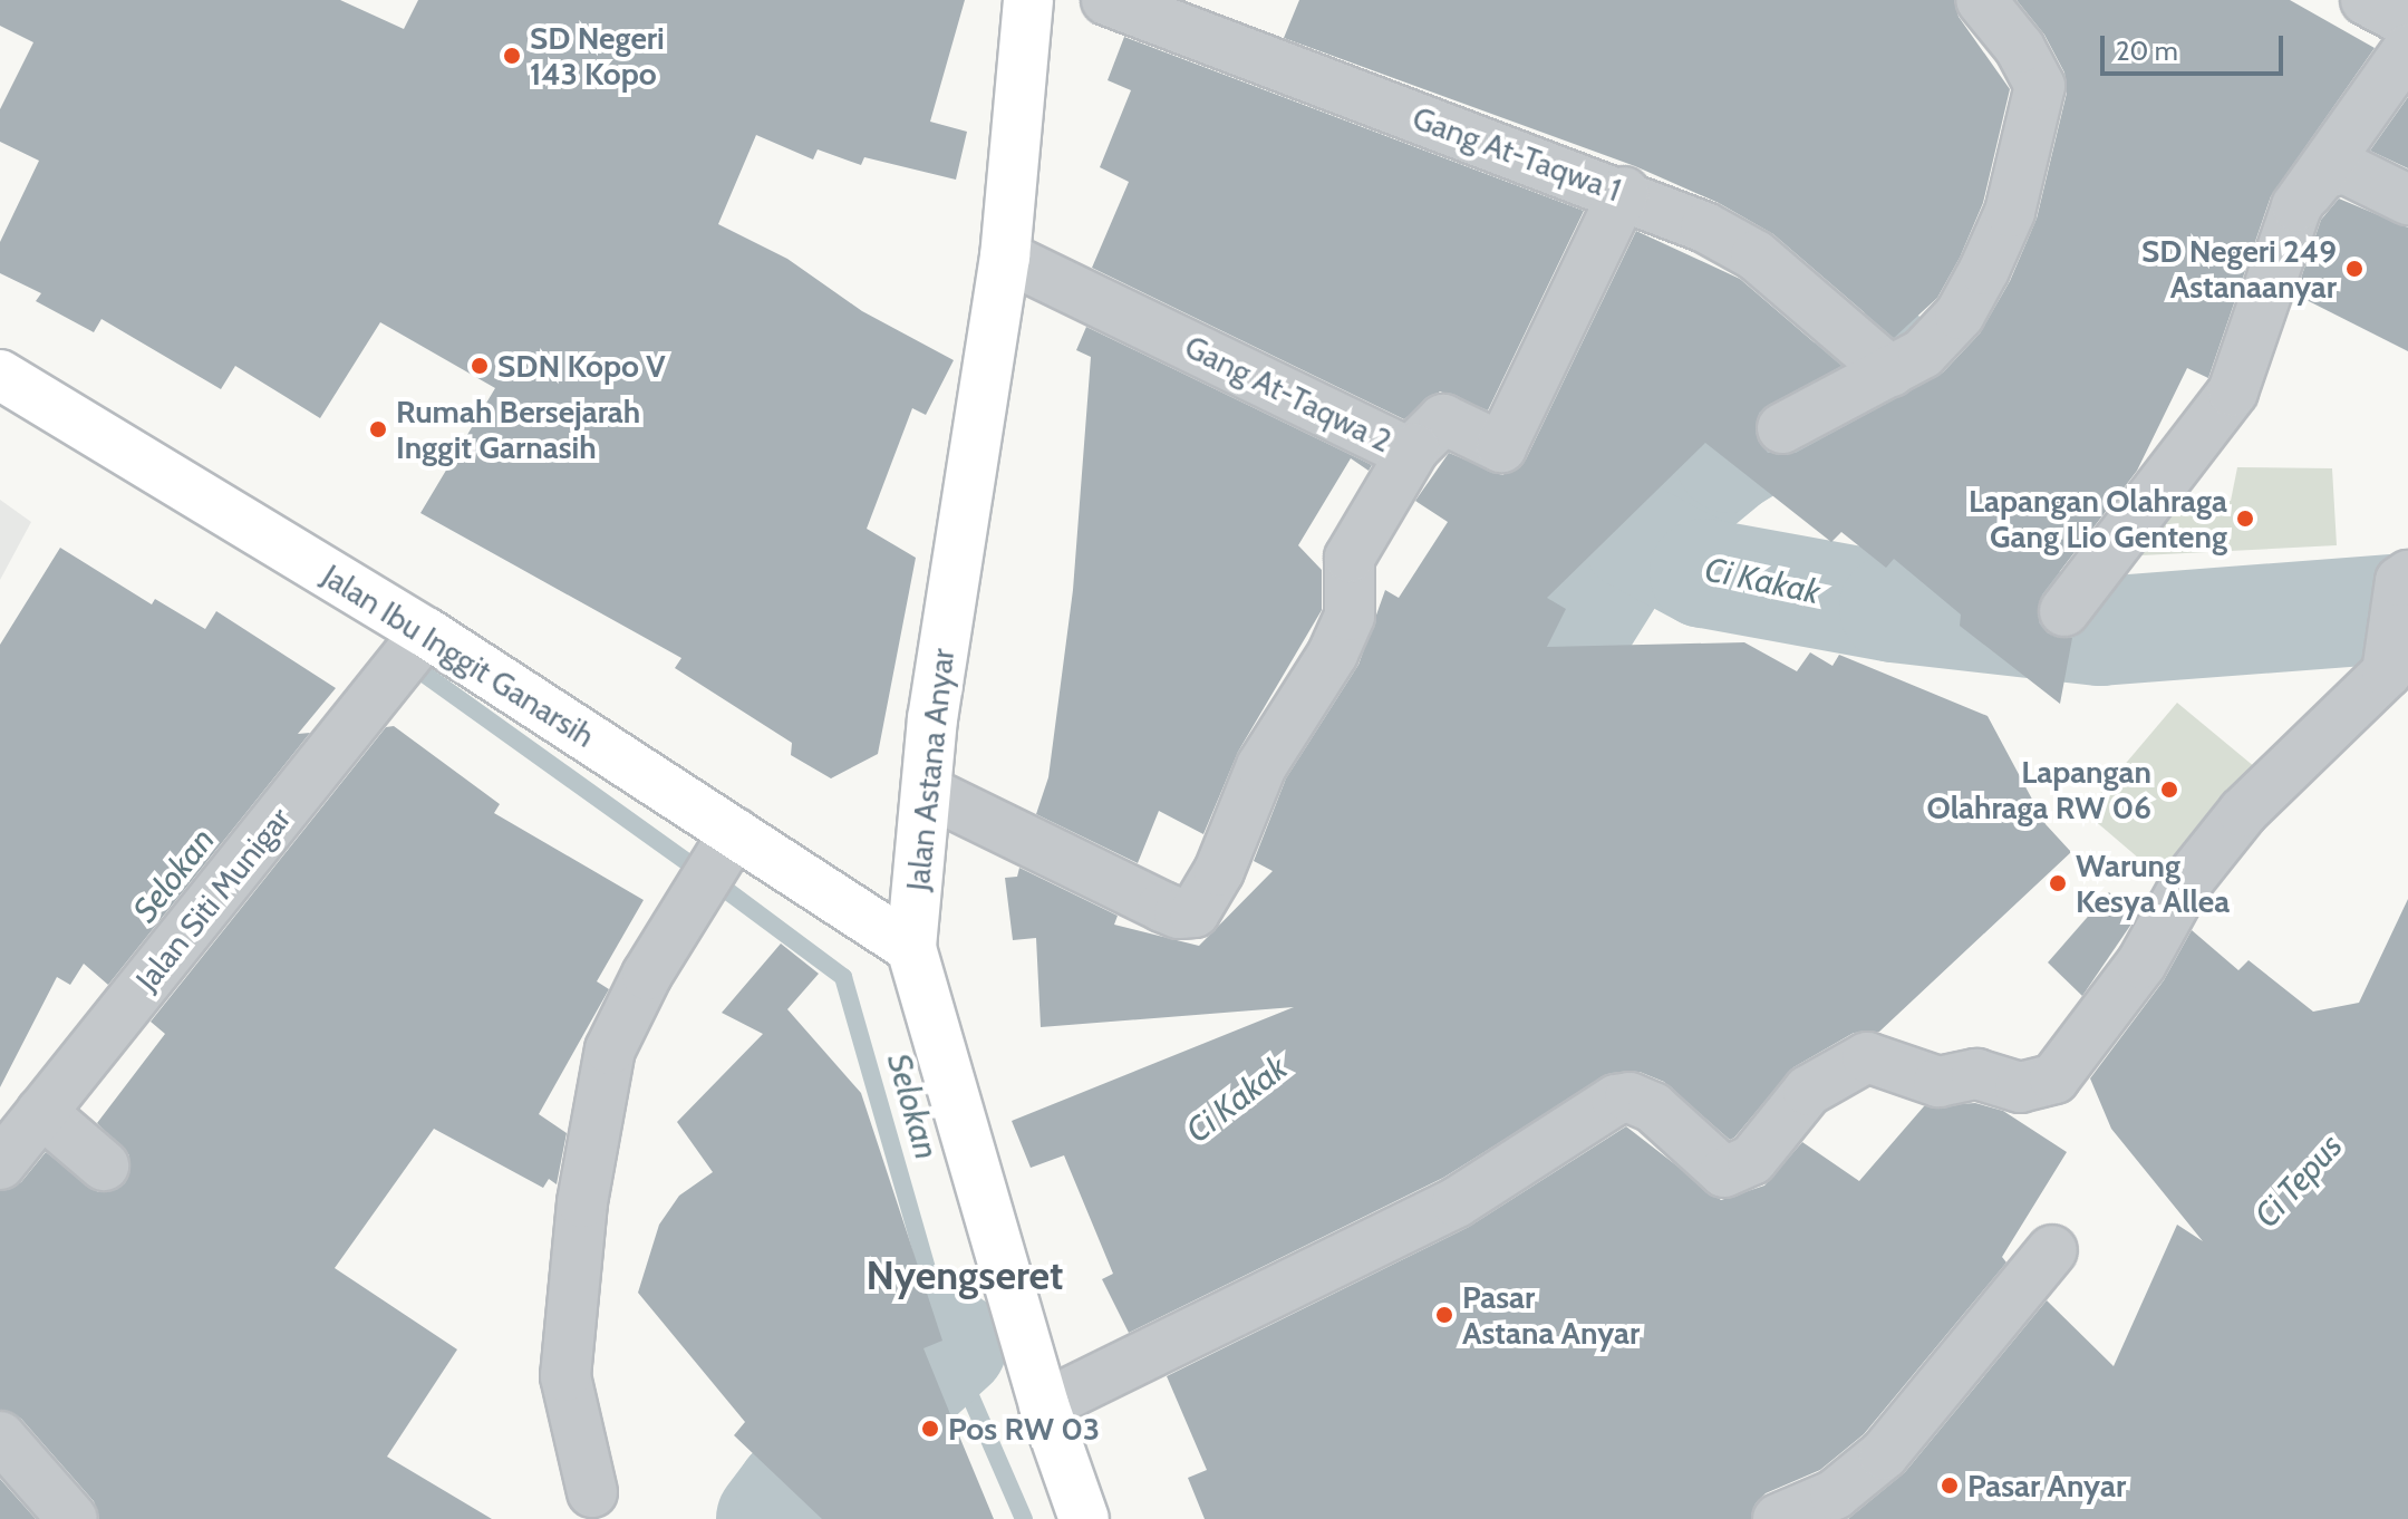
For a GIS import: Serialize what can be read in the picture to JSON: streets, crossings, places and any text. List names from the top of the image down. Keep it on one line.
{"streets":{"main road":["Jalan Ibu Inggit Ganarsih","Jalan Astana Anyar"],"street":["Gang At-Taqwa 1","Gang At-Taqwa 2","Jalan Siti Munigar"]},"crossings":[["Gang At-Taqwa 1","Gang At-Taqwa 2"],["Gang At-Taqwa 2","Jalan Astana Anyar"],["Jalan Ibu Inggit Ganarsih","Jalan Astana Anyar"],["Jalan Ibu Inggit Ganarsih","Jalan Siti Munigar"]],"districts":["Nyengseret"],"water":["Ci Kakak","Selokan","Ci Tepus"],"places":["SD Negeri 143 Kopo","SD Negeri 249 Astanaanyar","SDN Kopo V","Rumah Bersejarah Inggit Garnasih","Lapangan Olahraga Gang Lio Genteng","Lapangan Olahraga RW 06","Warung Kesya Allea","Pasar Astana Anyar","Pos RW 03","Pasar Anyar"],"scale_bar":"20 m"}
